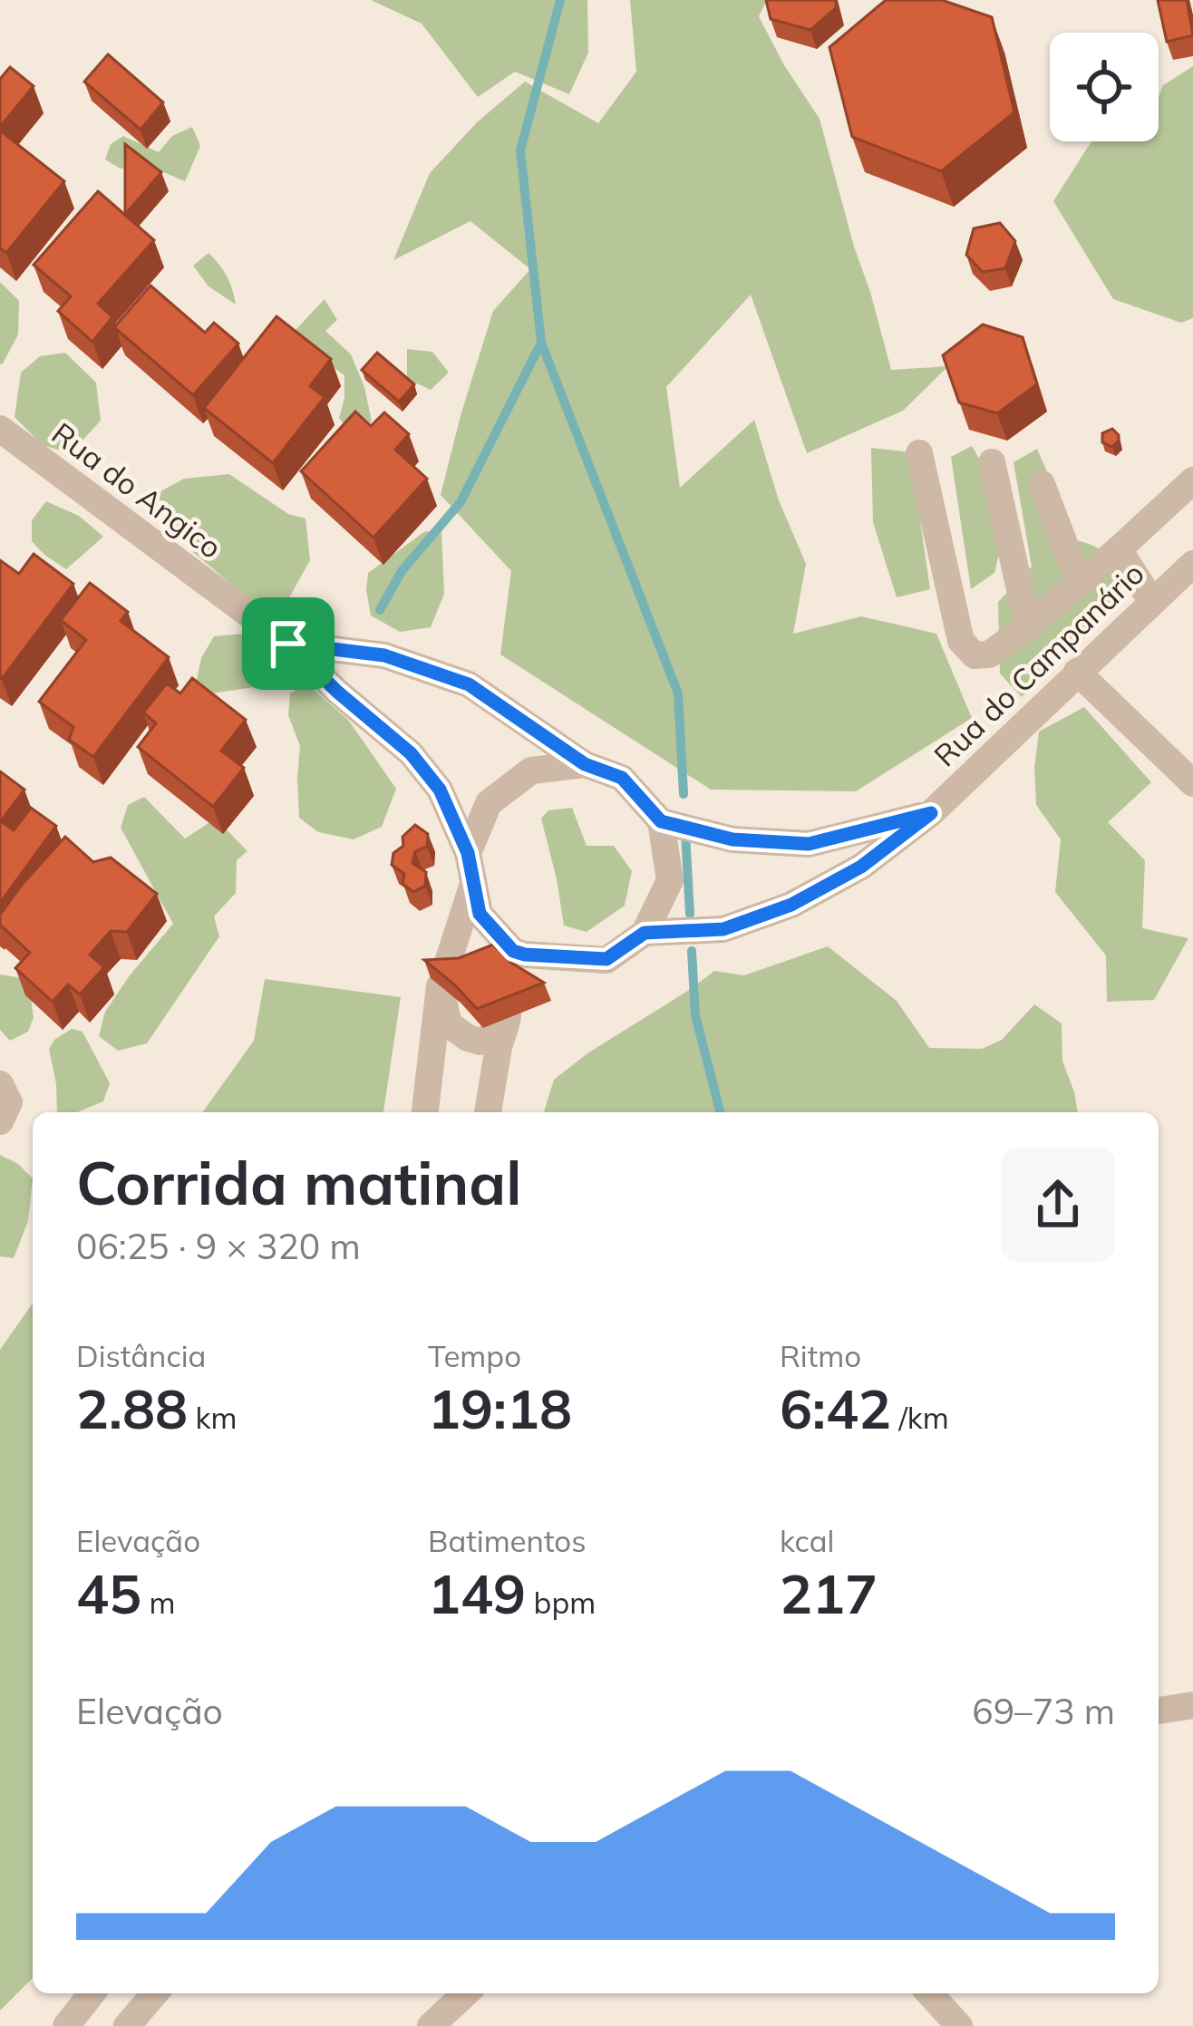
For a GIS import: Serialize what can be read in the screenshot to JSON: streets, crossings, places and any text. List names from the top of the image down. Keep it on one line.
{"streets":{"street":["Rua do Angico","Rua do Campanário"]},"crossings":[["Rua do Angico","Rua do Campanário"]],"page":{"heading":["Corrida matinal","06:25 · 9 × 320 m"],"stats":[["Distância","2.88 km"],["Tempo","19:18"],["Ritmo","6:42 /km"],["Elevação","45 m"],["Batimentos","149 bpm"],["kcal","217"]],"chart":["Elevação","69–73 m"]}}
